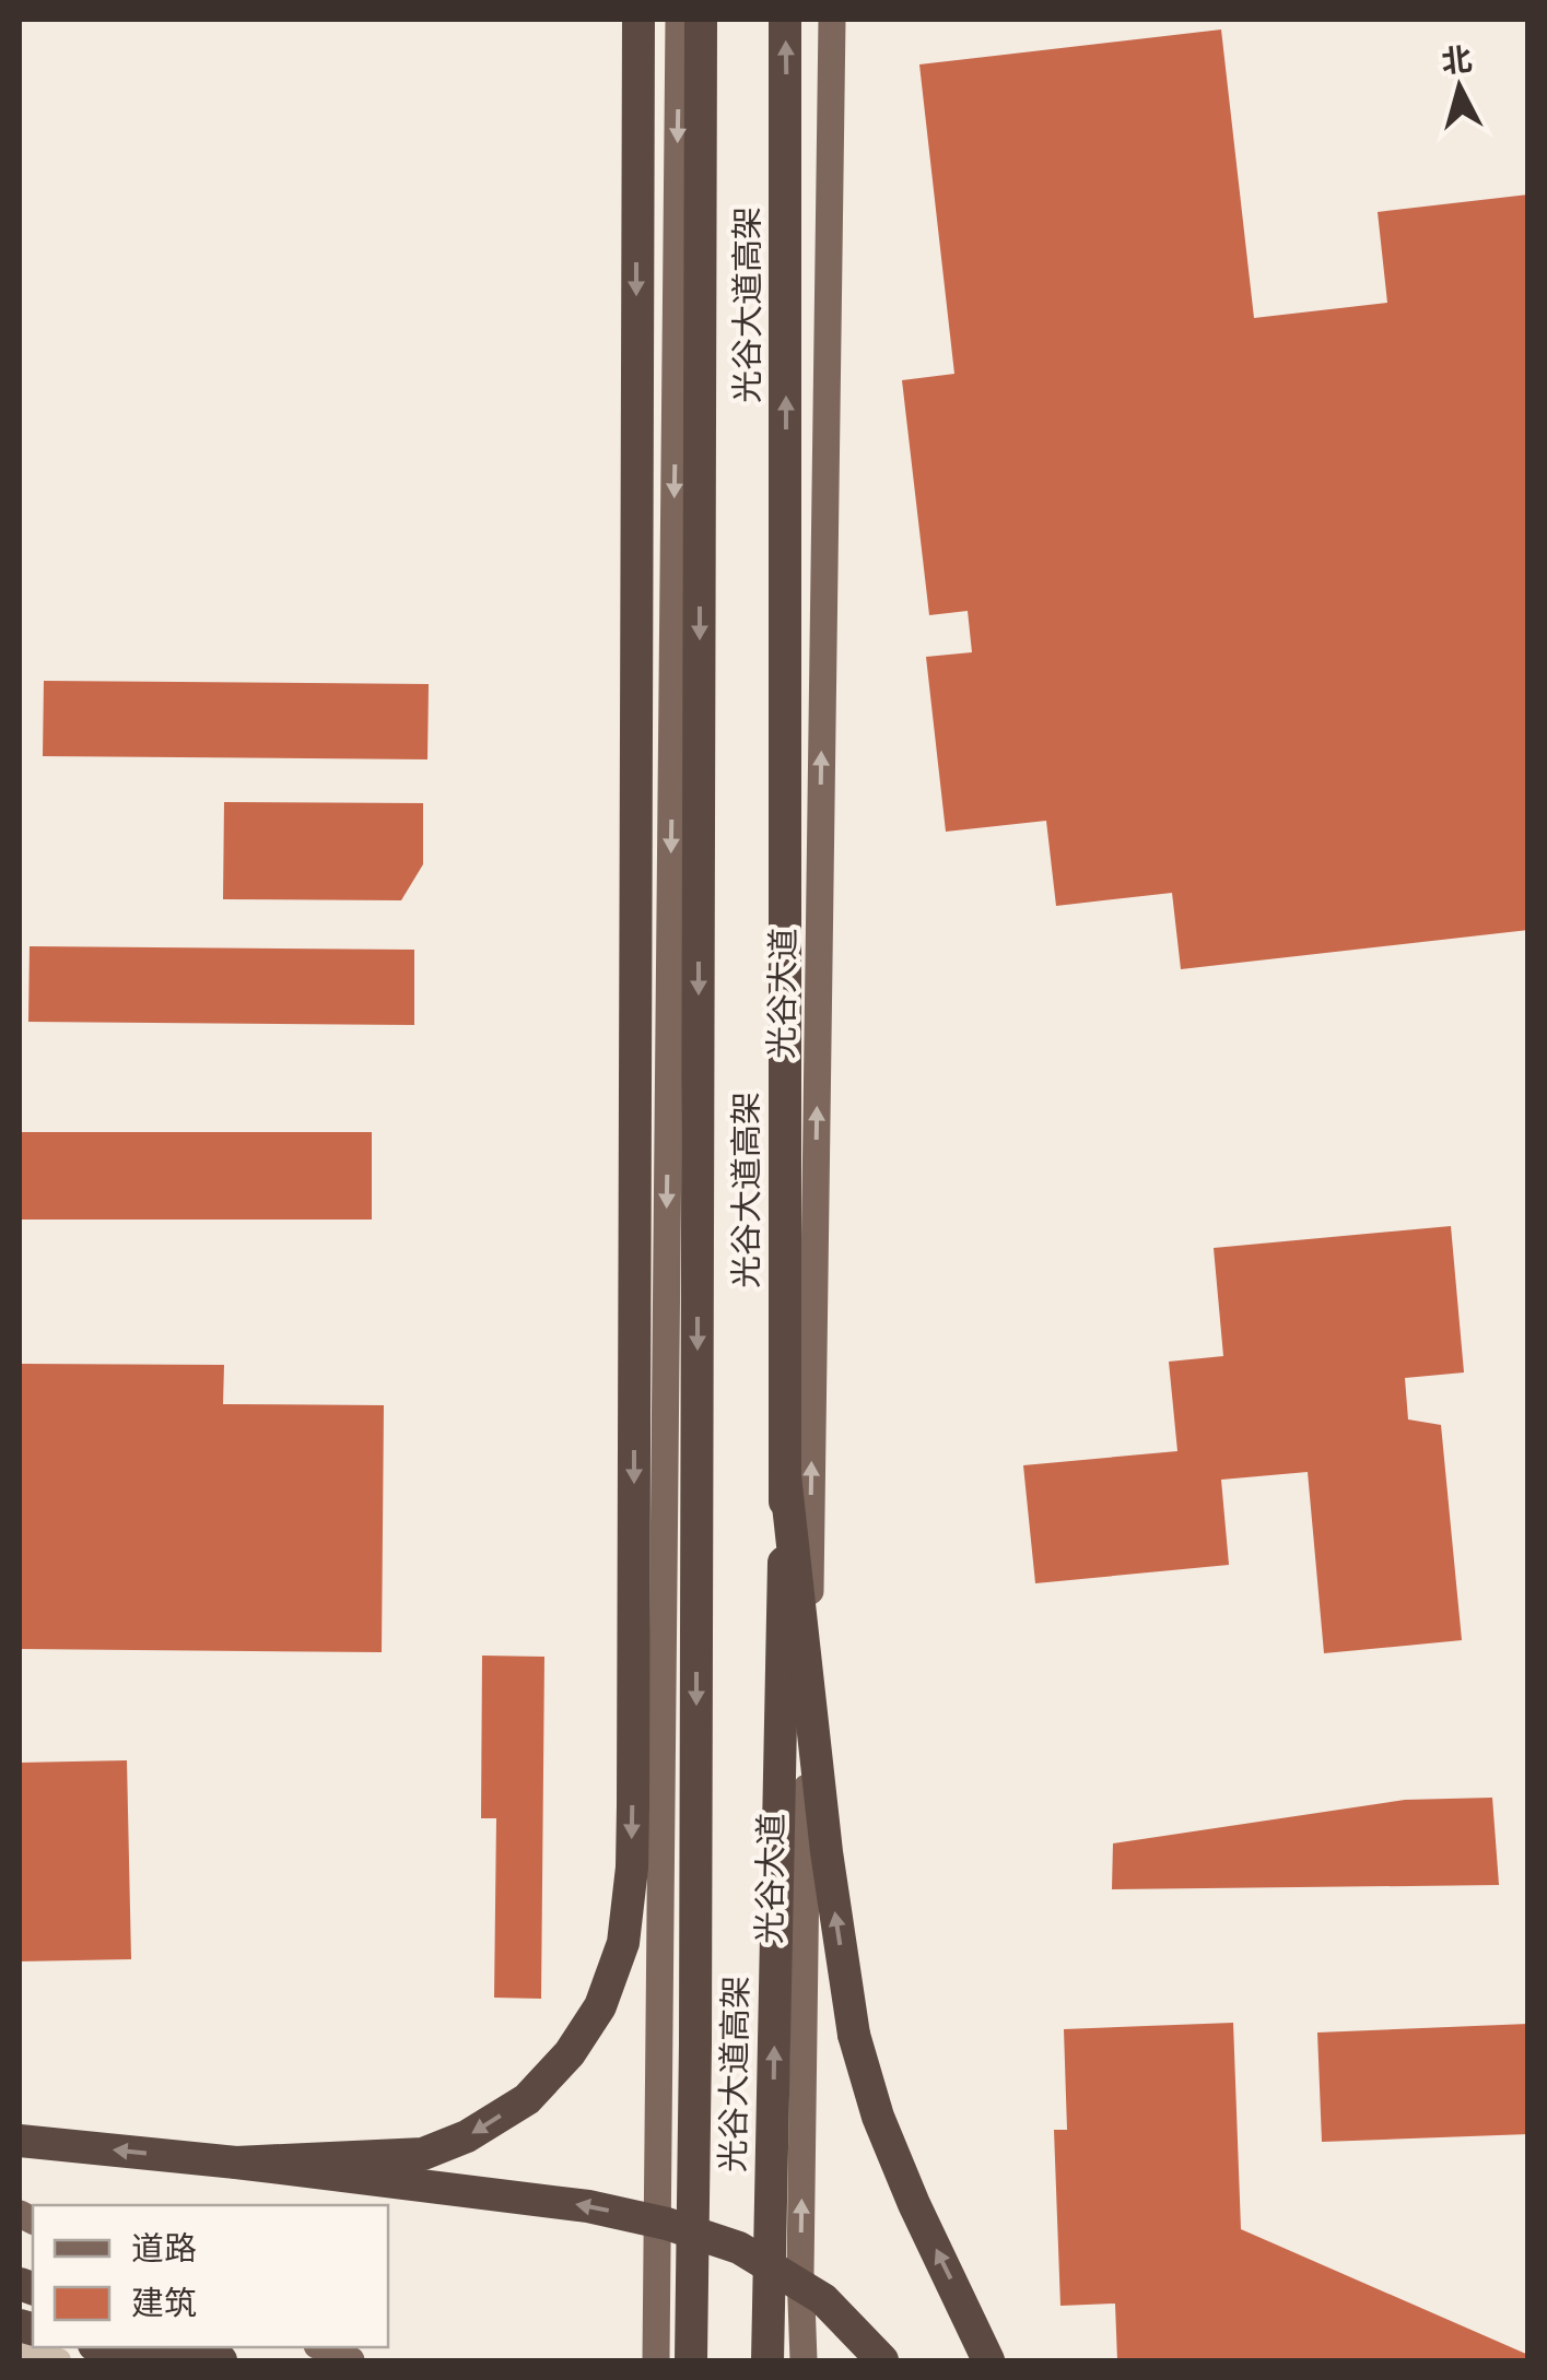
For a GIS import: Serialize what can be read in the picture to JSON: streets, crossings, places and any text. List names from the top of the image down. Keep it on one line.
{"streets":{"highway":["光谷大道高架"],"main road":["光谷大道"]},"legend":["道路","建筑"],"north":"top"}
